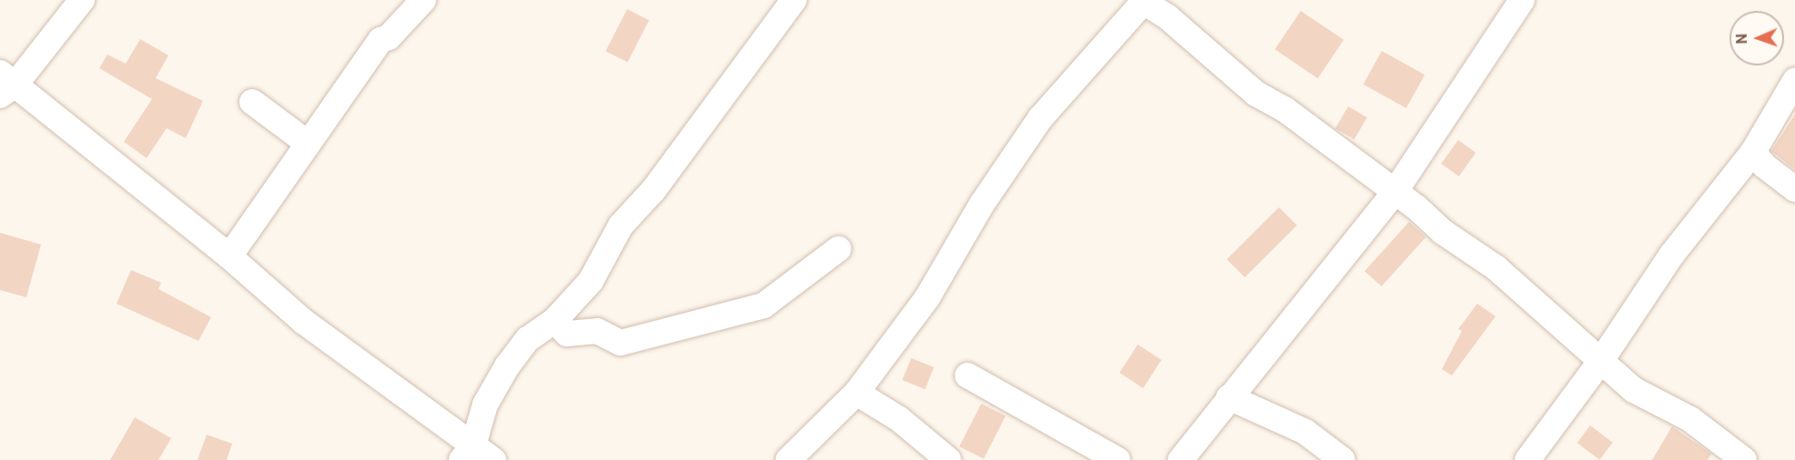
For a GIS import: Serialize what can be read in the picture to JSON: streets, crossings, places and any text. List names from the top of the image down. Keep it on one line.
{"north":"left"}
